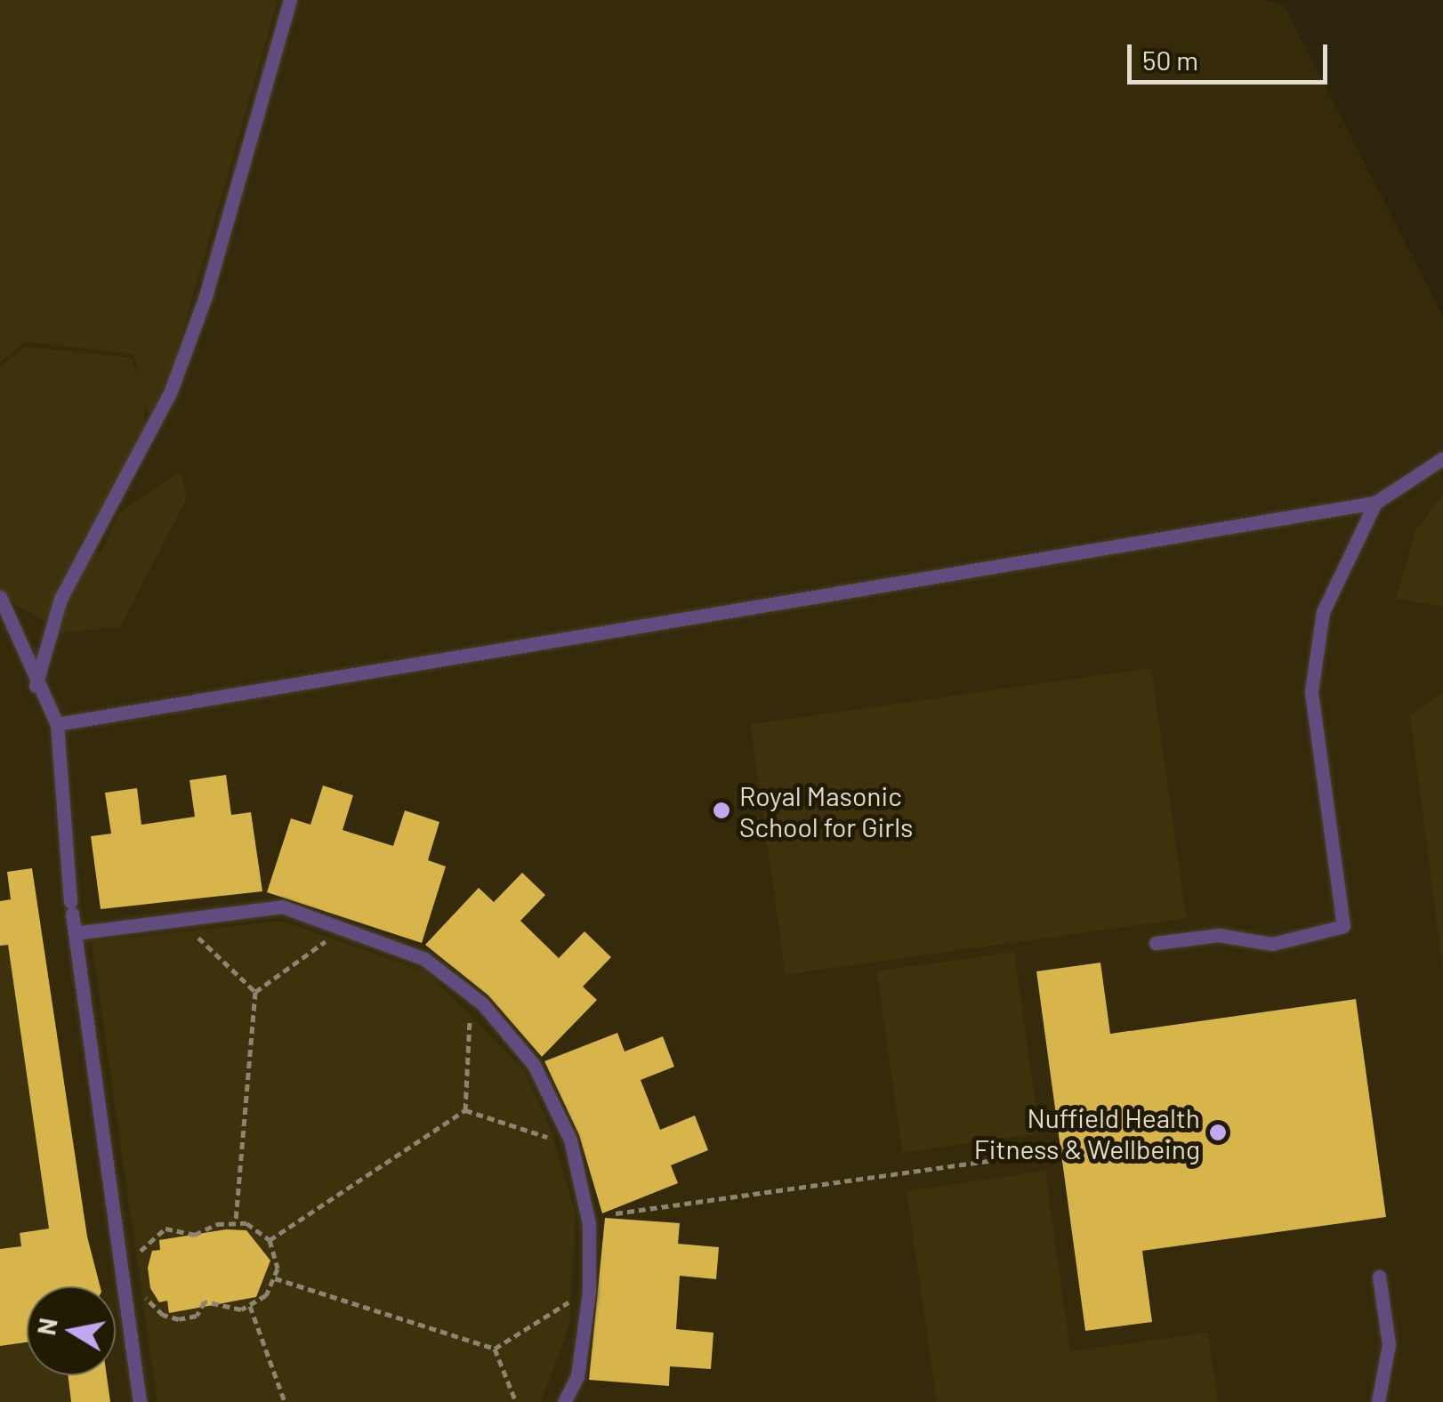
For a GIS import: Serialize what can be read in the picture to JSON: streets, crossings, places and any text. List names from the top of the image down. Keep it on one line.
{"places":["Royal Masonic School for Girls","Nuffield Health Fitness & Wellbeing"],"scale_bar":"50 m","north":"left"}
